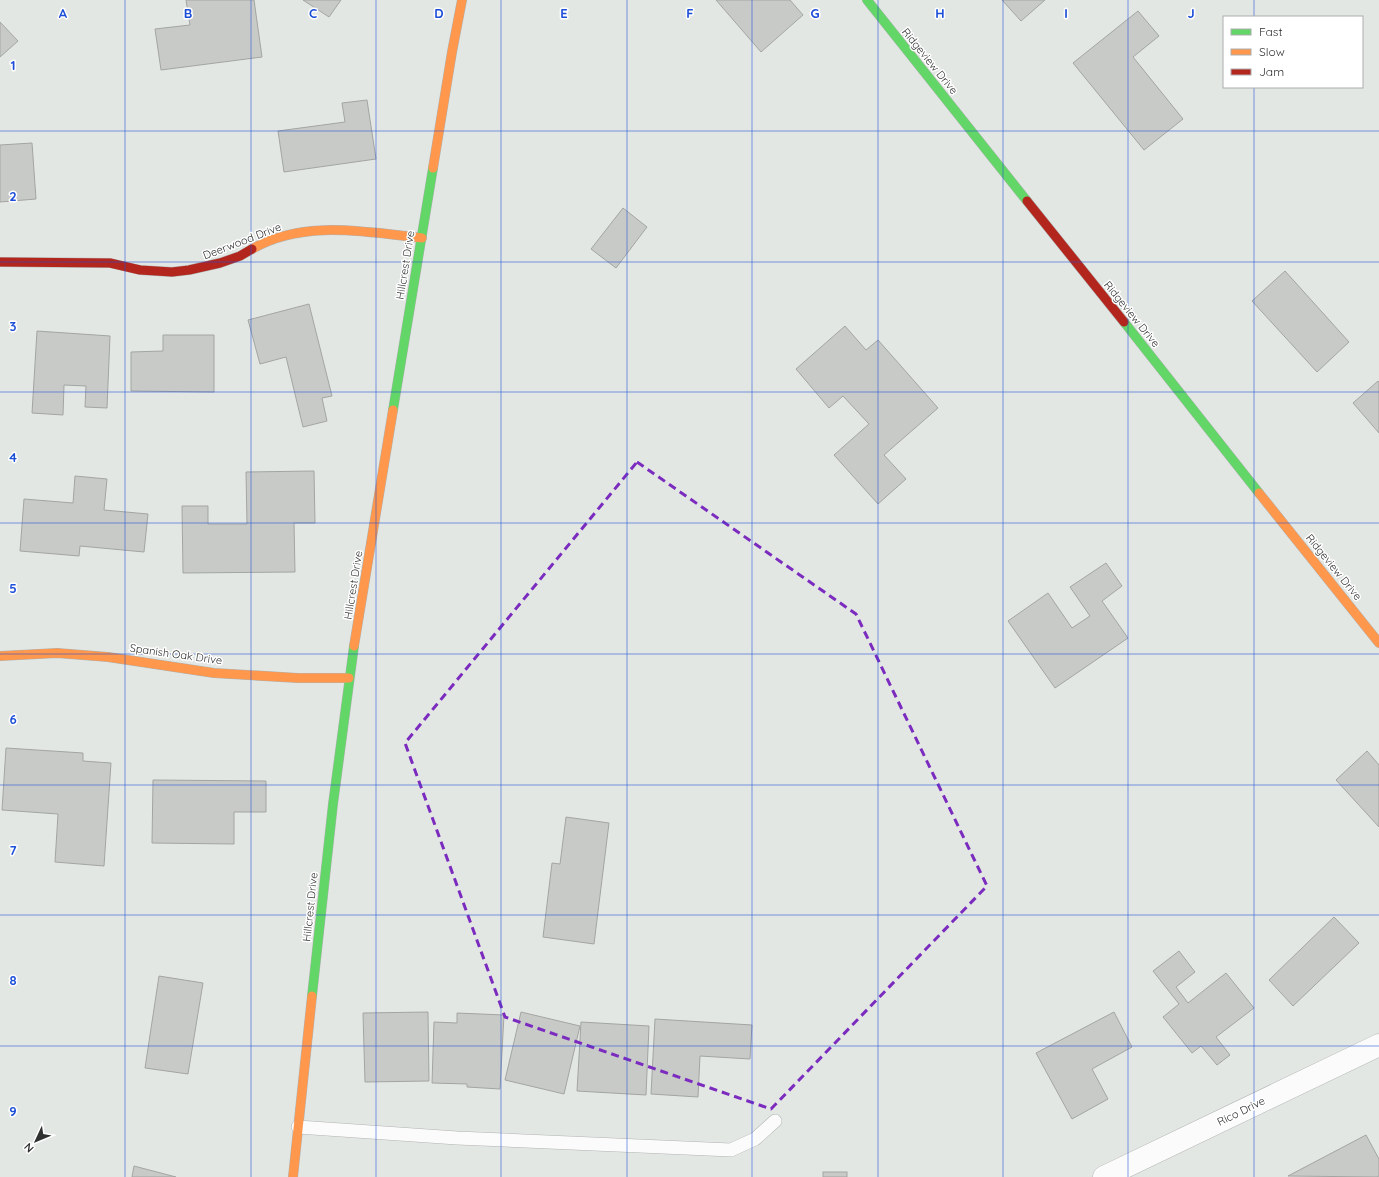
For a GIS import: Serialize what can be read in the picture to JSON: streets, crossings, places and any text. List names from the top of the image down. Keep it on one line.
{"streets":{"street":["Ridgeview Drive","Deerwood Drive","Hillcrest Drive","Spanish Oak Drive","Rico Drive"]},"crossings":[["Deerwood Drive","Hillcrest Drive"],["Hillcrest Drive","Spanish Oak Drive"]],"legend":["Fast","Slow","Jam"],"north":"bottom left","grid":{"columns":["A","B","C","D","E","F","G","H","I","J"],"rows":["1","2","3","4","5","6","7","8","9"]}}
